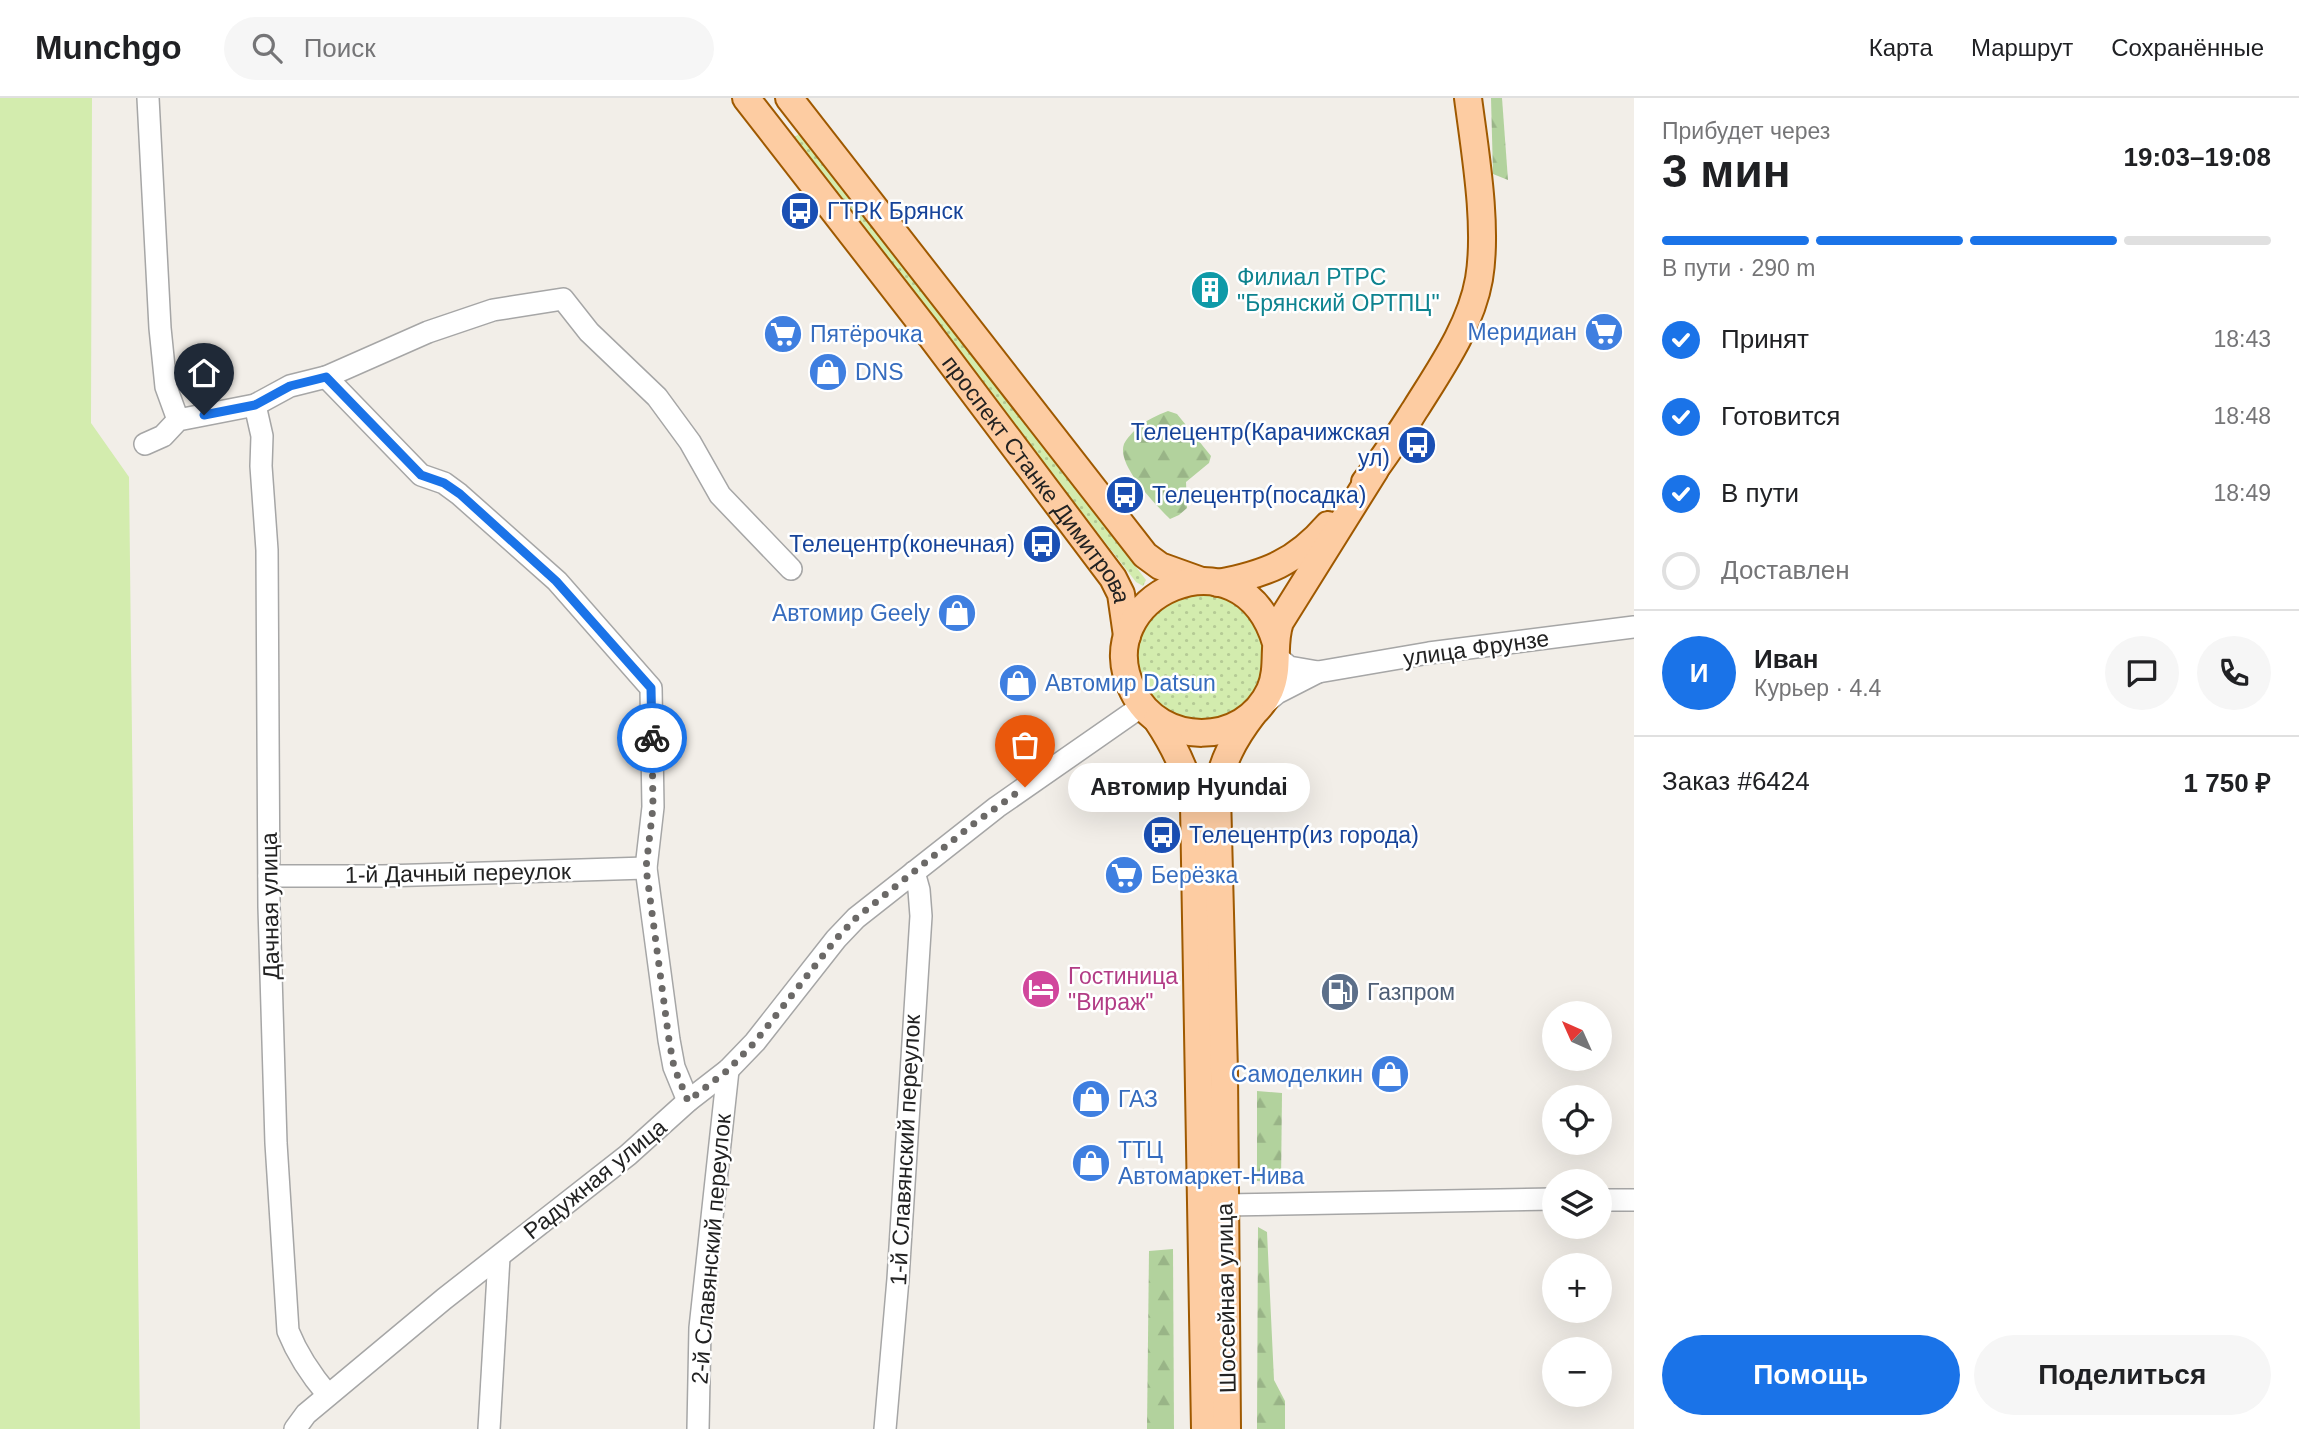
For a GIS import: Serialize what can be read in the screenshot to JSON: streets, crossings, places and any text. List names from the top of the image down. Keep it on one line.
{"streets":{"main road":["проспект Станке Димитрова","Шоссейная улица"],"street":["улица Фрунзе","1-й Дачный переулок","Дачная улица","1-й Славянский переулок","Радужная улица","2-й Славянский переулок"]},"crossings":[["проспект Станке Димитрова","Радужная улица"],["проспект Станке Димитрова","Шоссейная улица"],["1-й Дачный переулок","Дачная улица"],["Дачная улица","Радужная улица"],["1-й Славянский переулок","Радужная улица"],["Радужная улица","2-й Славянский переулок"],["Радужная улица","Шоссейная улица"]],"places":{"bus stop":["ГТРК Брянск","Телецентр(Карачижская ул)","Телецентр(посадка)","Телецентр(конечная)","Телецентр(из города)"],"building":["Филиал РТРС \"Брянский ОРТПЦ\""],"supermarket":["Меридиан","Пятёрочка","Берёзка"],"shop":["DNS","Автомир Geely","Автомир Datsun","Самоделкин","ГАЗ","ТТЦ Автомаркет-Нива"],"other":["Автомир Hyundai"],"hotel":["Гостиница \"Вираж\""],"fuel station":["Газпром"]},"north":"top left","page":{"header":"Munchgo","search":"Поиск","nav":["Карта","Маршрут","Сохранённые"],"heading":["3 мин","Прибудет через","19:03–19:08"],"panel":["Иван","Курьер · 4.4","Заказ #6424","1 750 ₽"],"bar":"В пути · 290 m","list":[["Принят","18:43"],["Готовится","18:48"],["В пути","18:49"],"Доставлен"],"round":"И","bubble":"Автомир Hyundai","map_buttons":["+","−"],"buttons":["Помощь","Поделиться"]}}
